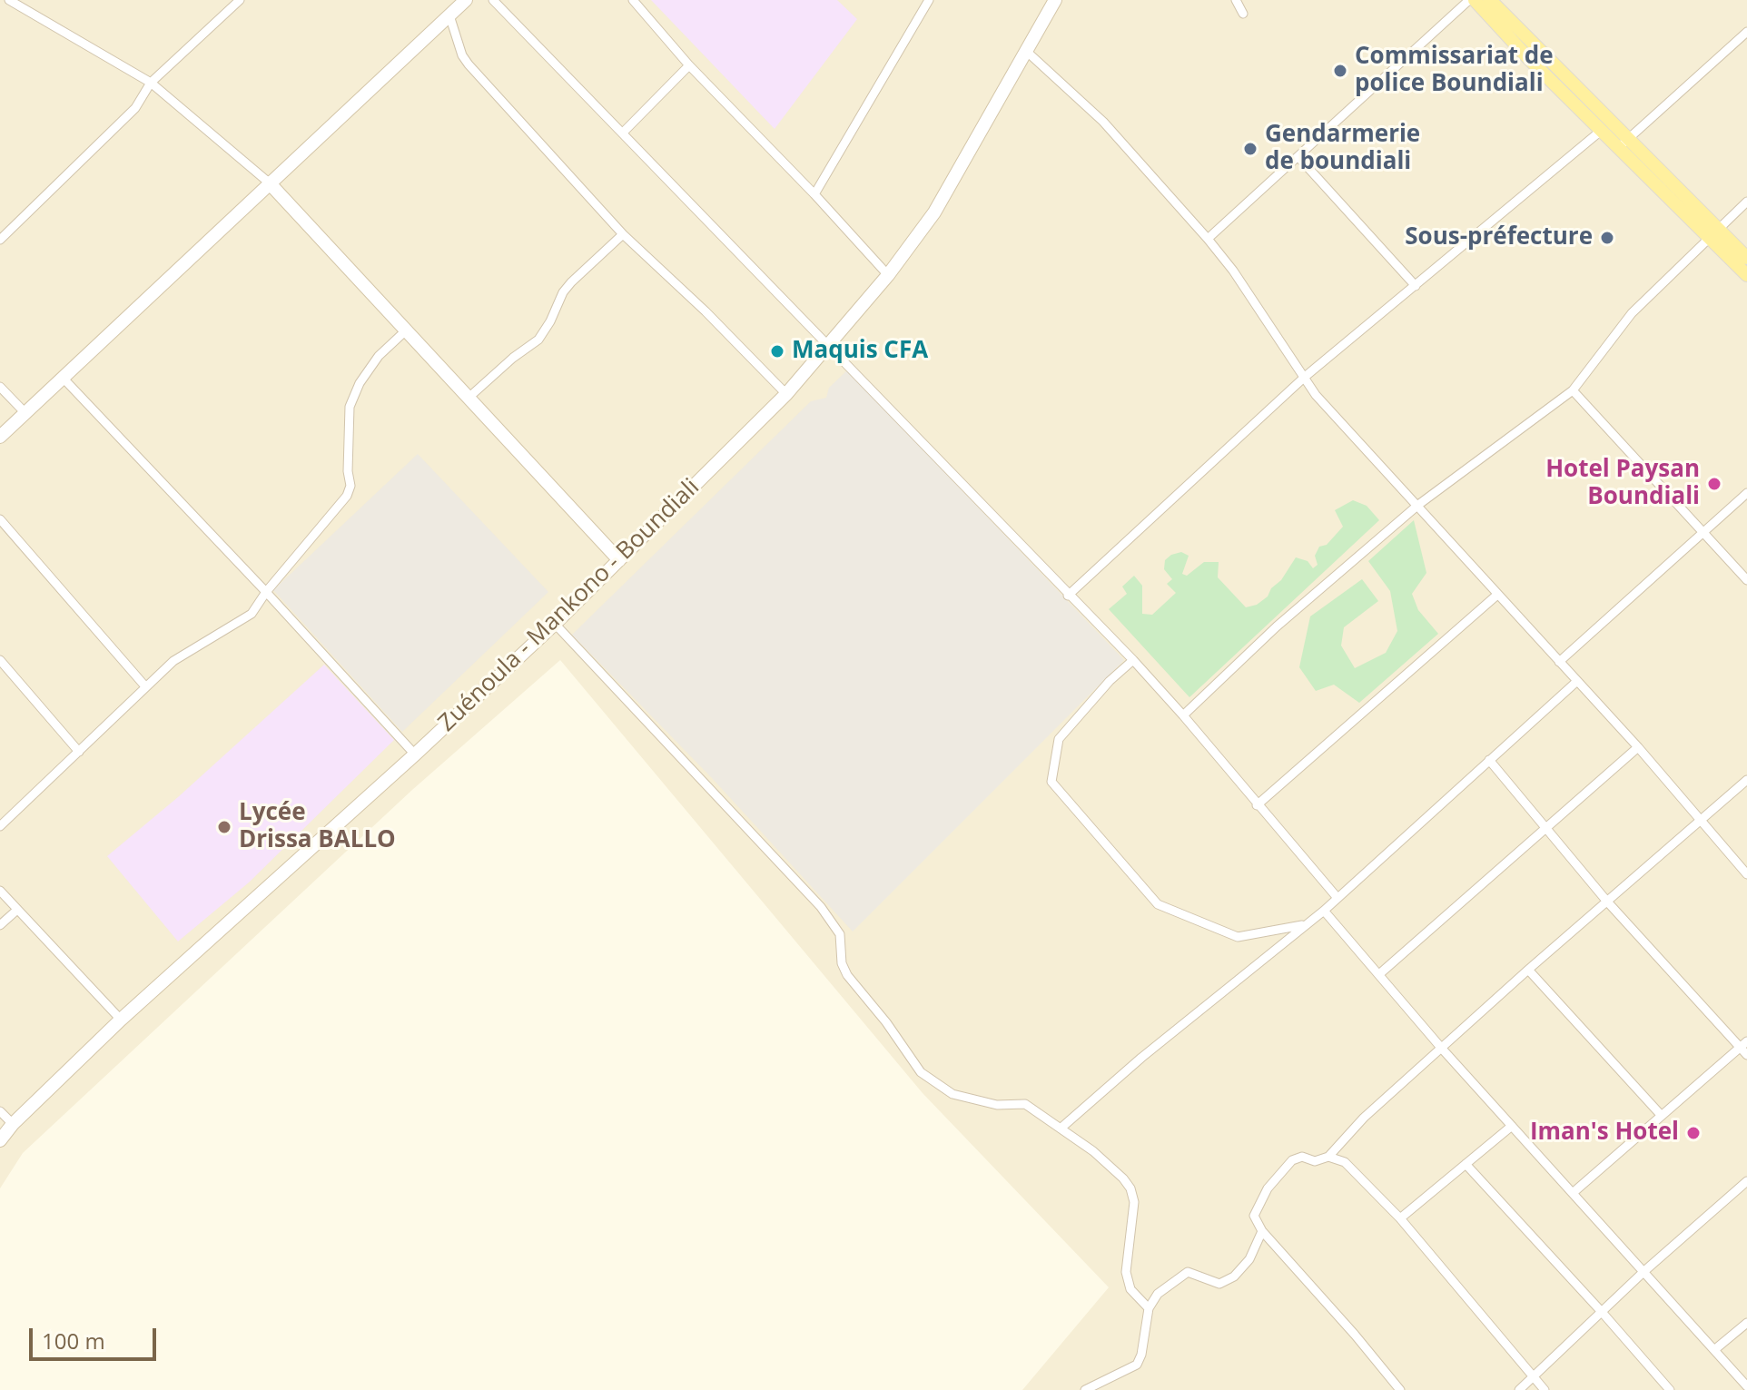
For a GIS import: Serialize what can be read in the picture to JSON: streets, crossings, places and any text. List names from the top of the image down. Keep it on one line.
{"streets":{"main road":["Zuénoula - Mankono - Boundiali"]},"places":["Commissariat de police Boundiali","Gendarmerie de boundiali","Sous-préfecture","Maquis CFA","Hotel Paysan Boundiali","Lycée Drissa BALLO","Iman's Hotel"],"scale_bar":"100 m"}
